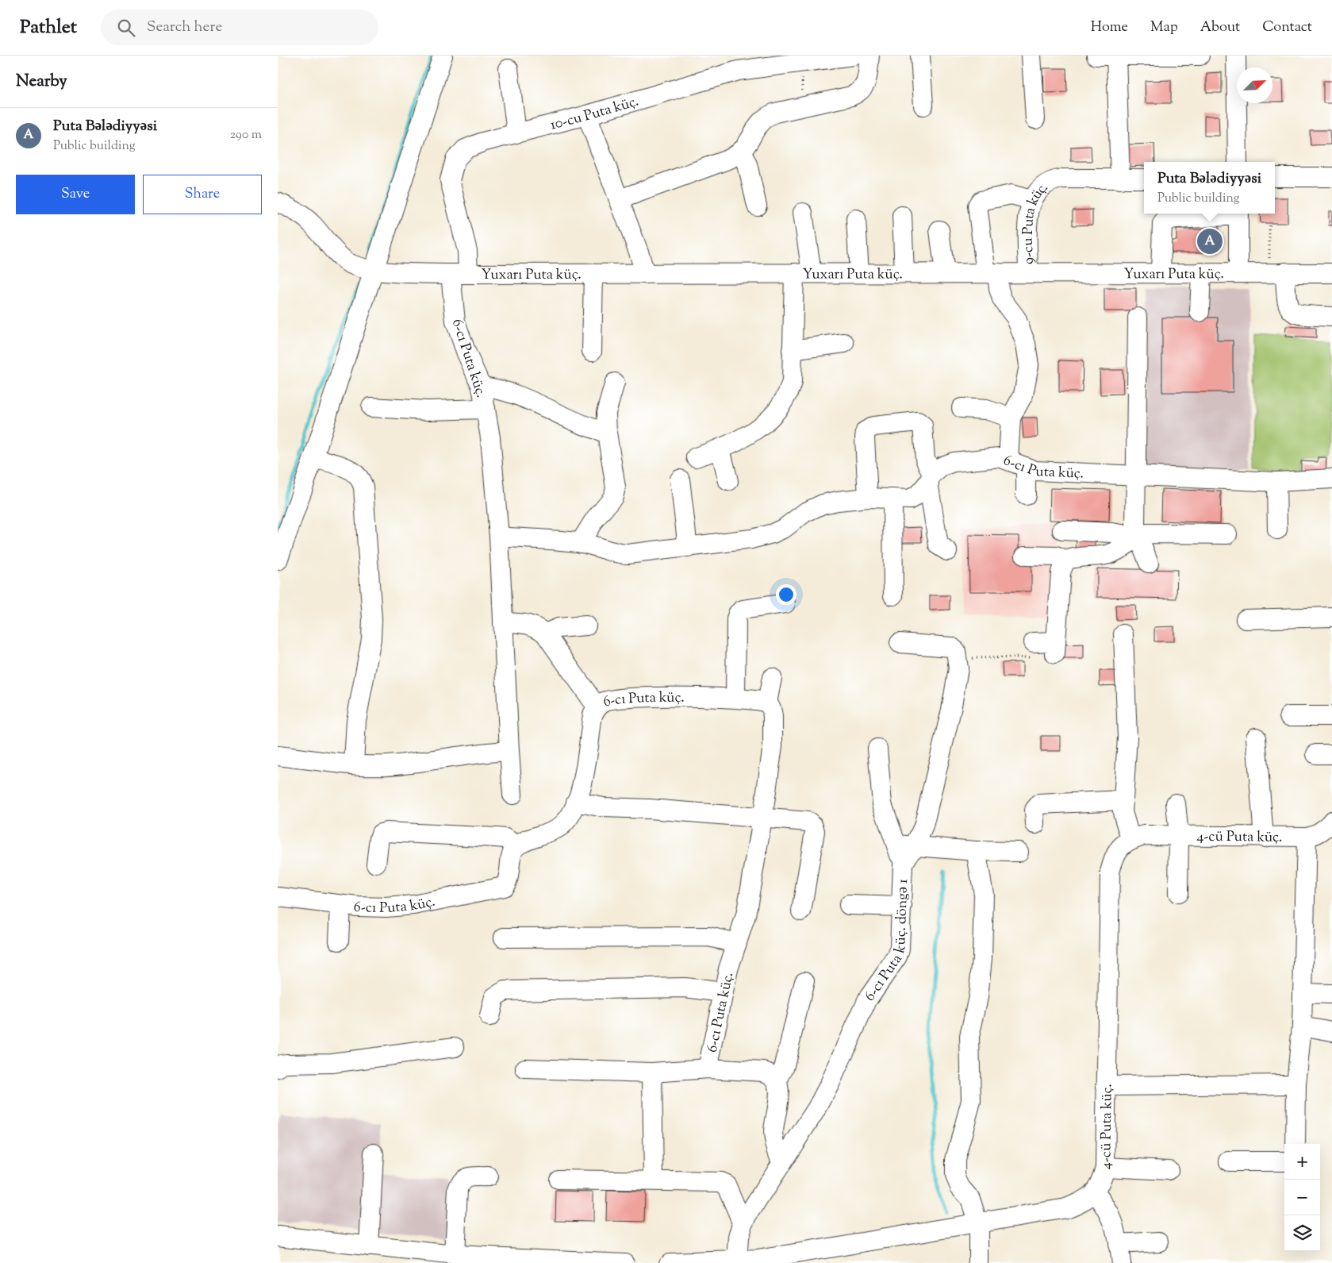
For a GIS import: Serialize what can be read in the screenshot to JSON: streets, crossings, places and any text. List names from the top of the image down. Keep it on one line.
{"streets":{"street":["10-cu Puta küç.","9-cu Puta küç.","Yuxarı Puta küç.","6-cı Puta küç.","4-cü Puta küç.","6-cı Puta küç. döngə 1"]},"crossings":[["10-cu Puta küç.","Yuxarı Puta küç."],["10-cu Puta küç.","6-cı Puta küç."],["9-cu Puta küç.","Yuxarı Puta küç."],["Yuxarı Puta küç.","6-cı Puta küç."]],"north":"top right","page":{"header":"Pathlet","search":"Search here","nav":["Home","Map","About","Contact"],"heading":"Nearby","list":[{"mark":"A","name":"Puta Bələdiyyəsi","note":"Public building","value":"290 m"}],"popup":["Puta Bələdiyyəsi","Public building"],"buttons":["Save","Share"],"pins":"A","map_buttons":["+","−"]}}
